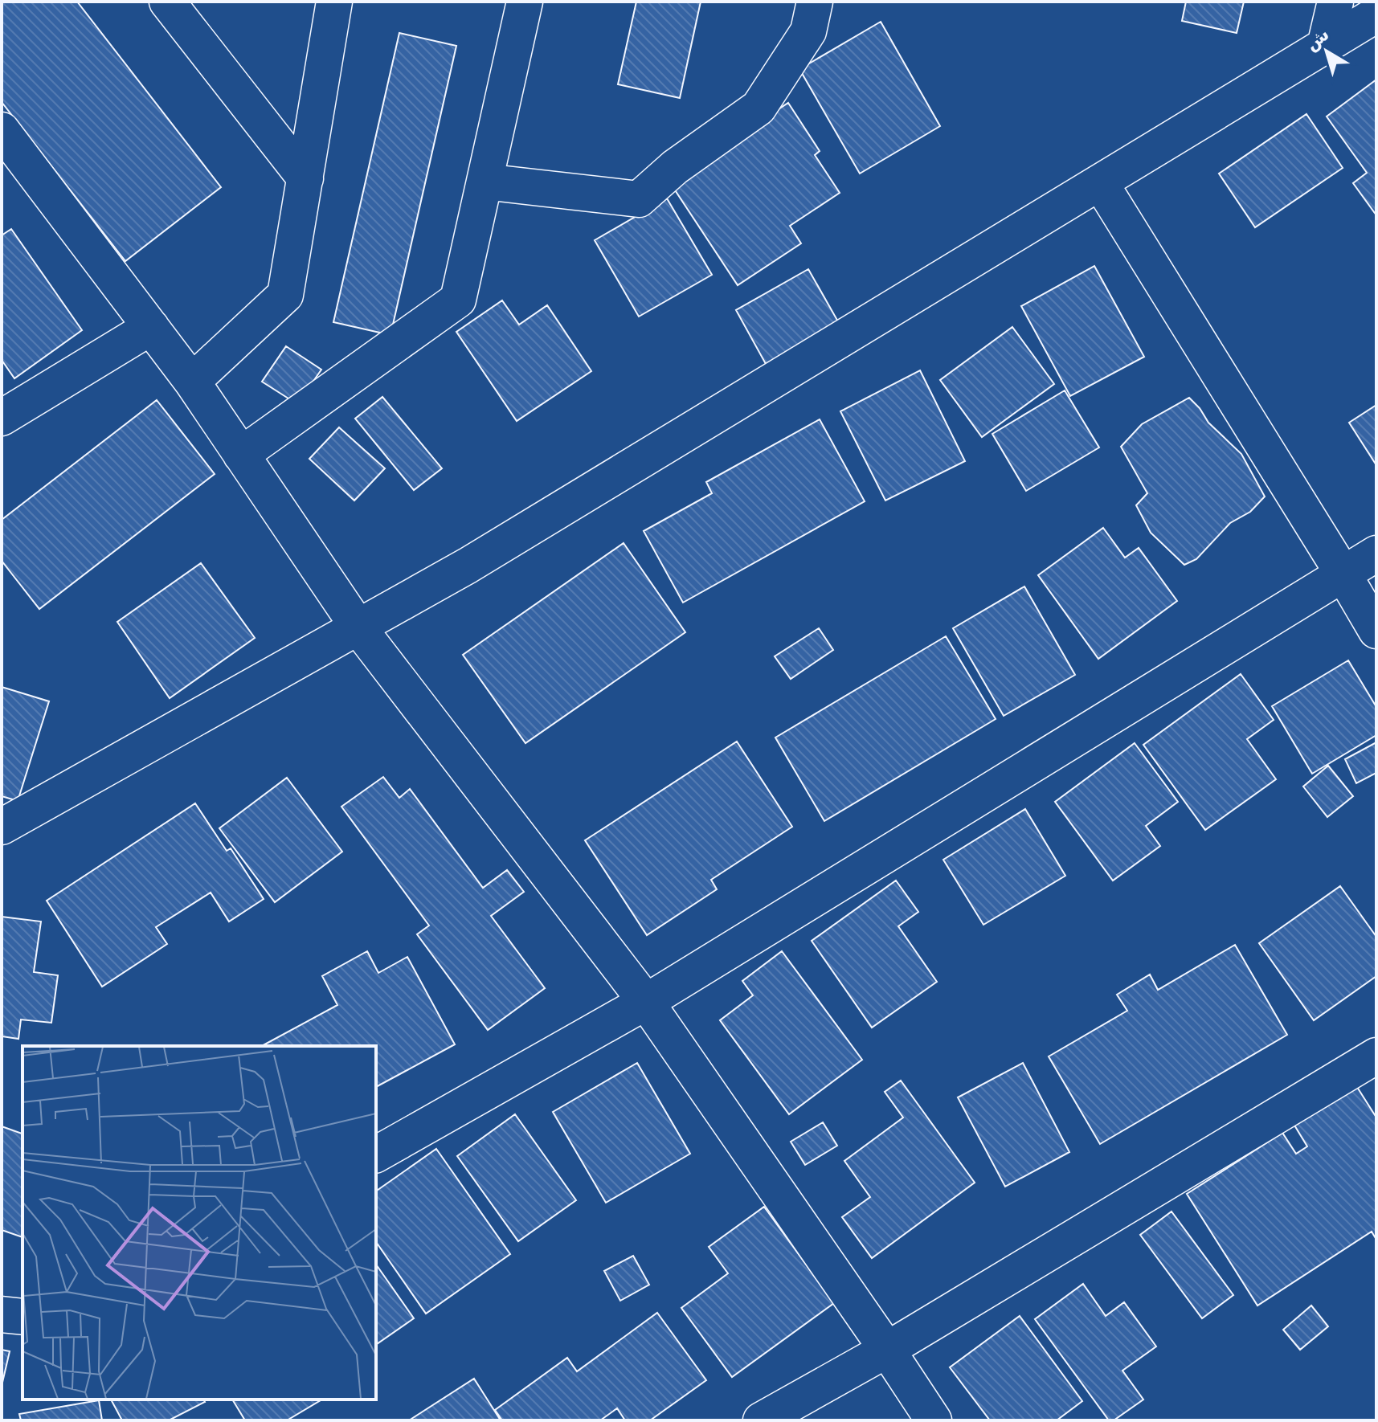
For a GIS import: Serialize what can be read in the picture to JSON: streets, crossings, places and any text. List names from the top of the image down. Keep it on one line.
{"north":"top left"}
